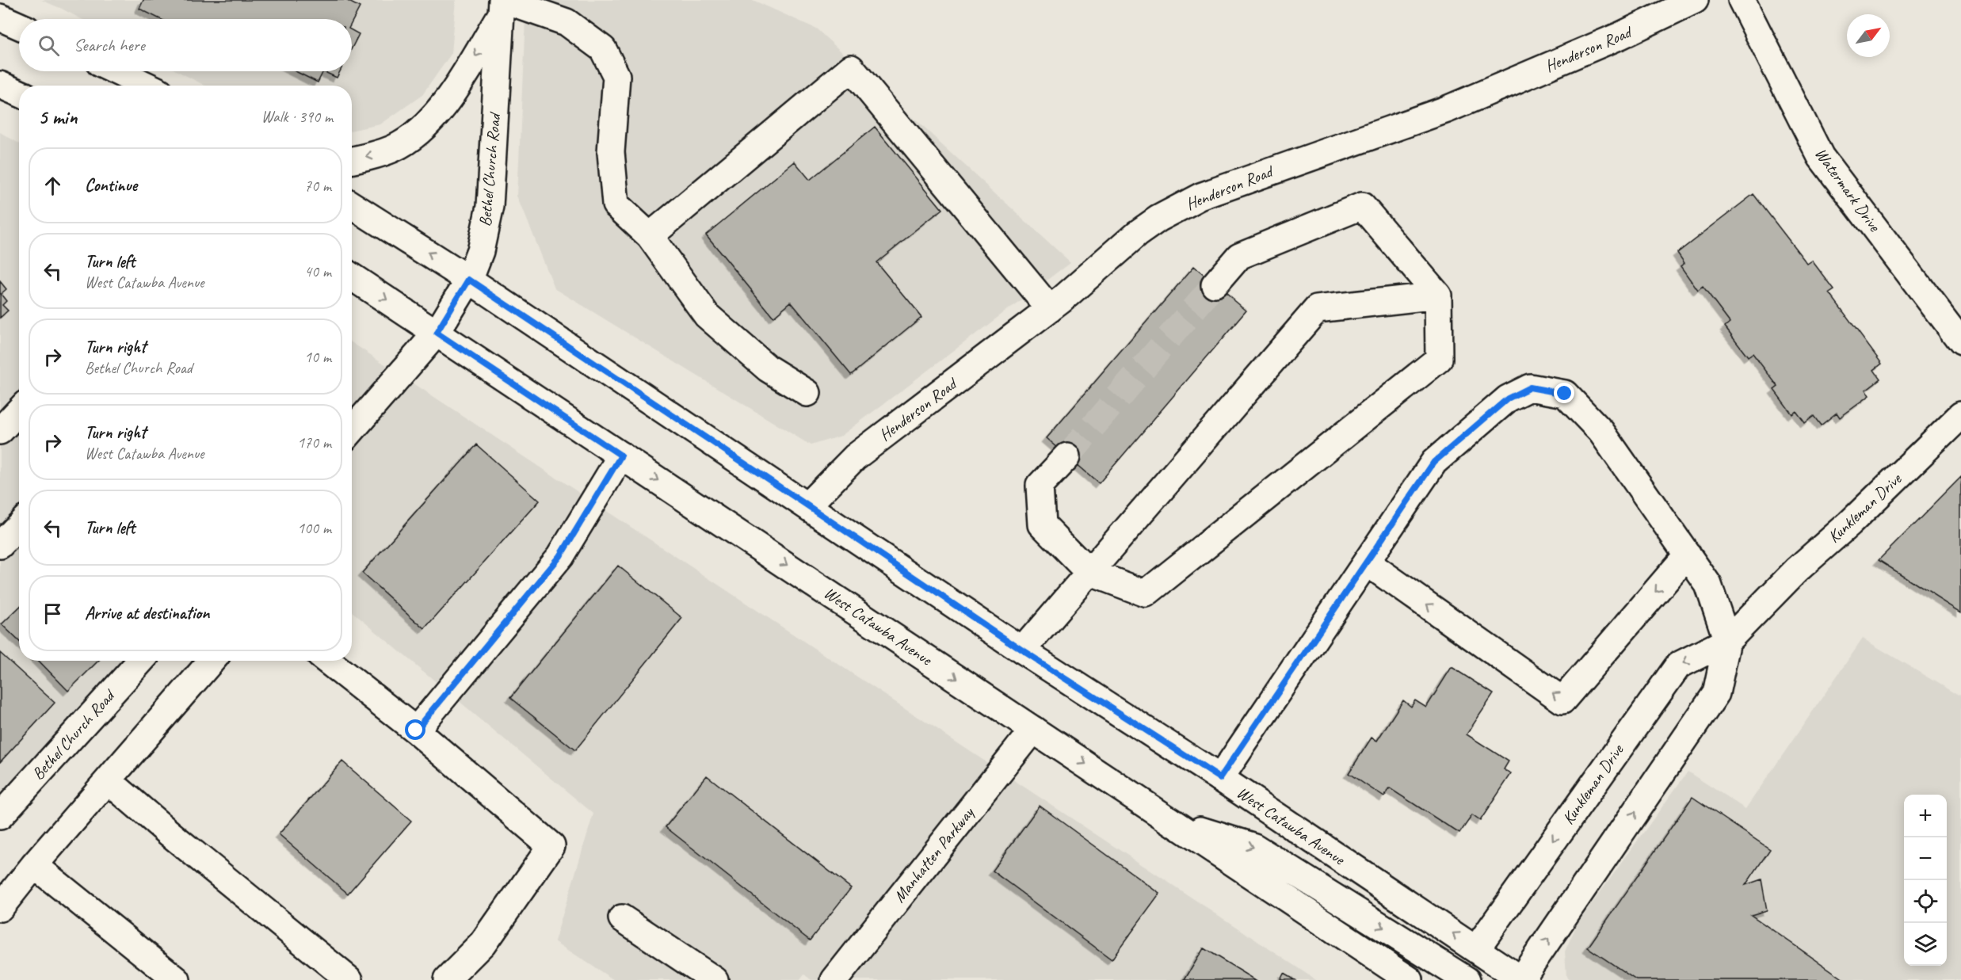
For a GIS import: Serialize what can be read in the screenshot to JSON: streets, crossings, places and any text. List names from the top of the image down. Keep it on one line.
{"streets":{"street":["Henderson Road","Bethel Church Road","Watermark Drive","Kunkleman Drive","West Catawba Avenue","Manhatten Parkway"]},"crossings":[["Henderson Road","West Catawba Avenue"],["Bethel Church Road","West Catawba Avenue"],["Kunkleman Drive","West Catawba Avenue"],["West Catawba Avenue","Manhatten Parkway"]],"north":"top right","page":{"search":"Search here","heading":["5 min","Walk · 390 m"],"list":[["Continue","70 m"],["Turn left","West Catawba Avenue","40 m"],["Turn right","Bethel Church Road","10 m"],["Turn right","West Catawba Avenue","170 m"],["Turn left","100 m"],"Arrive at destination"],"map_buttons":["+","−"]}}
